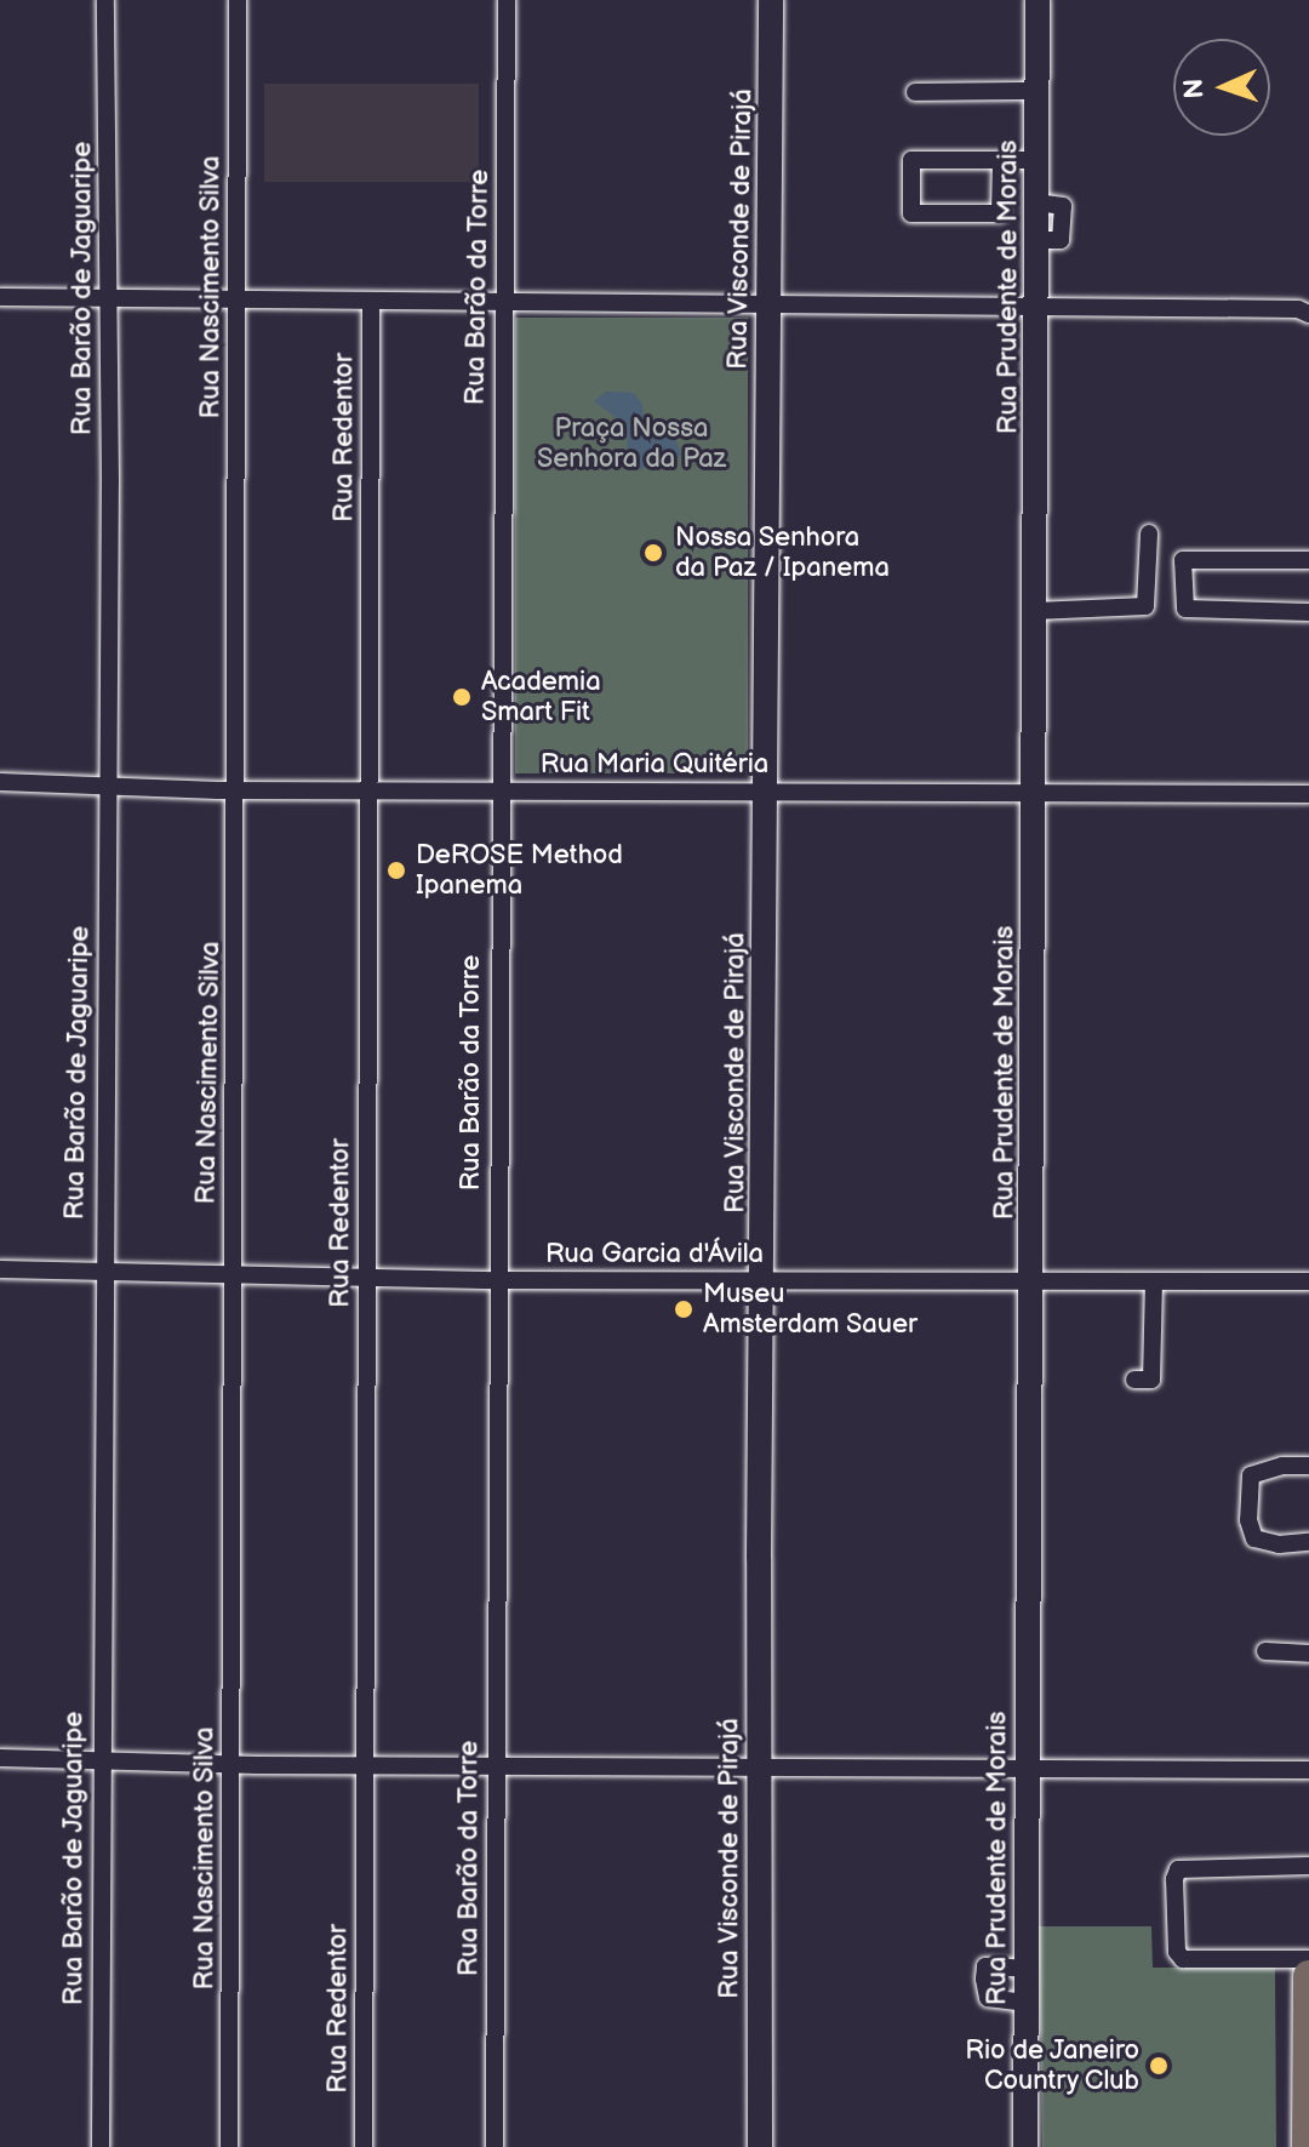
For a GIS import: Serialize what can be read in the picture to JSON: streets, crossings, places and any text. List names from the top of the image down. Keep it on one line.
{"streets":{"main road":["Rua Visconde de Pirajá","Rua Prudente de Morais"],"street":["Rua Nascimento Silva","Rua Barão da Torre","Rua Barão de Jaguaripe","Rua Redentor","Rua Maria Quitéria","Rua Garcia d'Ávila"]},"crossings":[["Rua Visconde de Pirajá","Rua Maria Quitéria"],["Rua Visconde de Pirajá","Rua Garcia d'Ávila"],["Rua Nascimento Silva","Rua Maria Quitéria"],["Rua Nascimento Silva","Rua Garcia d'Ávila"],["Rua Barão da Torre","Rua Maria Quitéria"],["Rua Barão da Torre","Rua Garcia d'Ávila"],["Rua Prudente de Morais","Rua Maria Quitéria"],["Rua Prudente de Morais","Rua Garcia d'Ávila"],["Rua Barão de Jaguaripe","Rua Maria Quitéria"],["Rua Barão de Jaguaripe","Rua Garcia d'Ávila"],["Rua Redentor","Rua Maria Quitéria"],["Rua Redentor","Rua Garcia d'Ávila"]],"parks":["Praça Nossa Senhora da Paz"],"places":["Nossa Senhora da Paz / Ipanema","Academia Smart Fit","DeROSE Method Ipanema","Museu Amsterdam Sauer","Rio de Janeiro Country Club"],"north":"left"}
